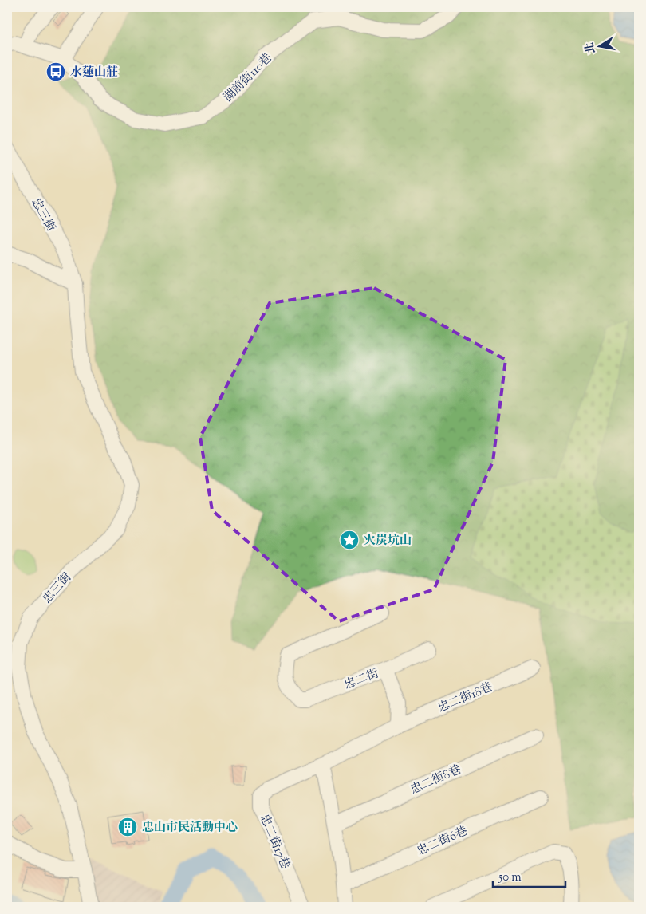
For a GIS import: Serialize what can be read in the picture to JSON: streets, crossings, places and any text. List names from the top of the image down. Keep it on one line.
{"streets":{"street":["湖前街110巷","忠三街","忠二街","忠二街18巷","忠二街8巷","忠二街6巷","忠二街17巷"]},"crossings":[["忠二街","忠二街18巷"]],"places":{"bus stop":["水蓮山莊"],"place":["火炭坑山"],"building":["忠山市民活動中心"]},"scale_bar":"50 m","north":"left"}
